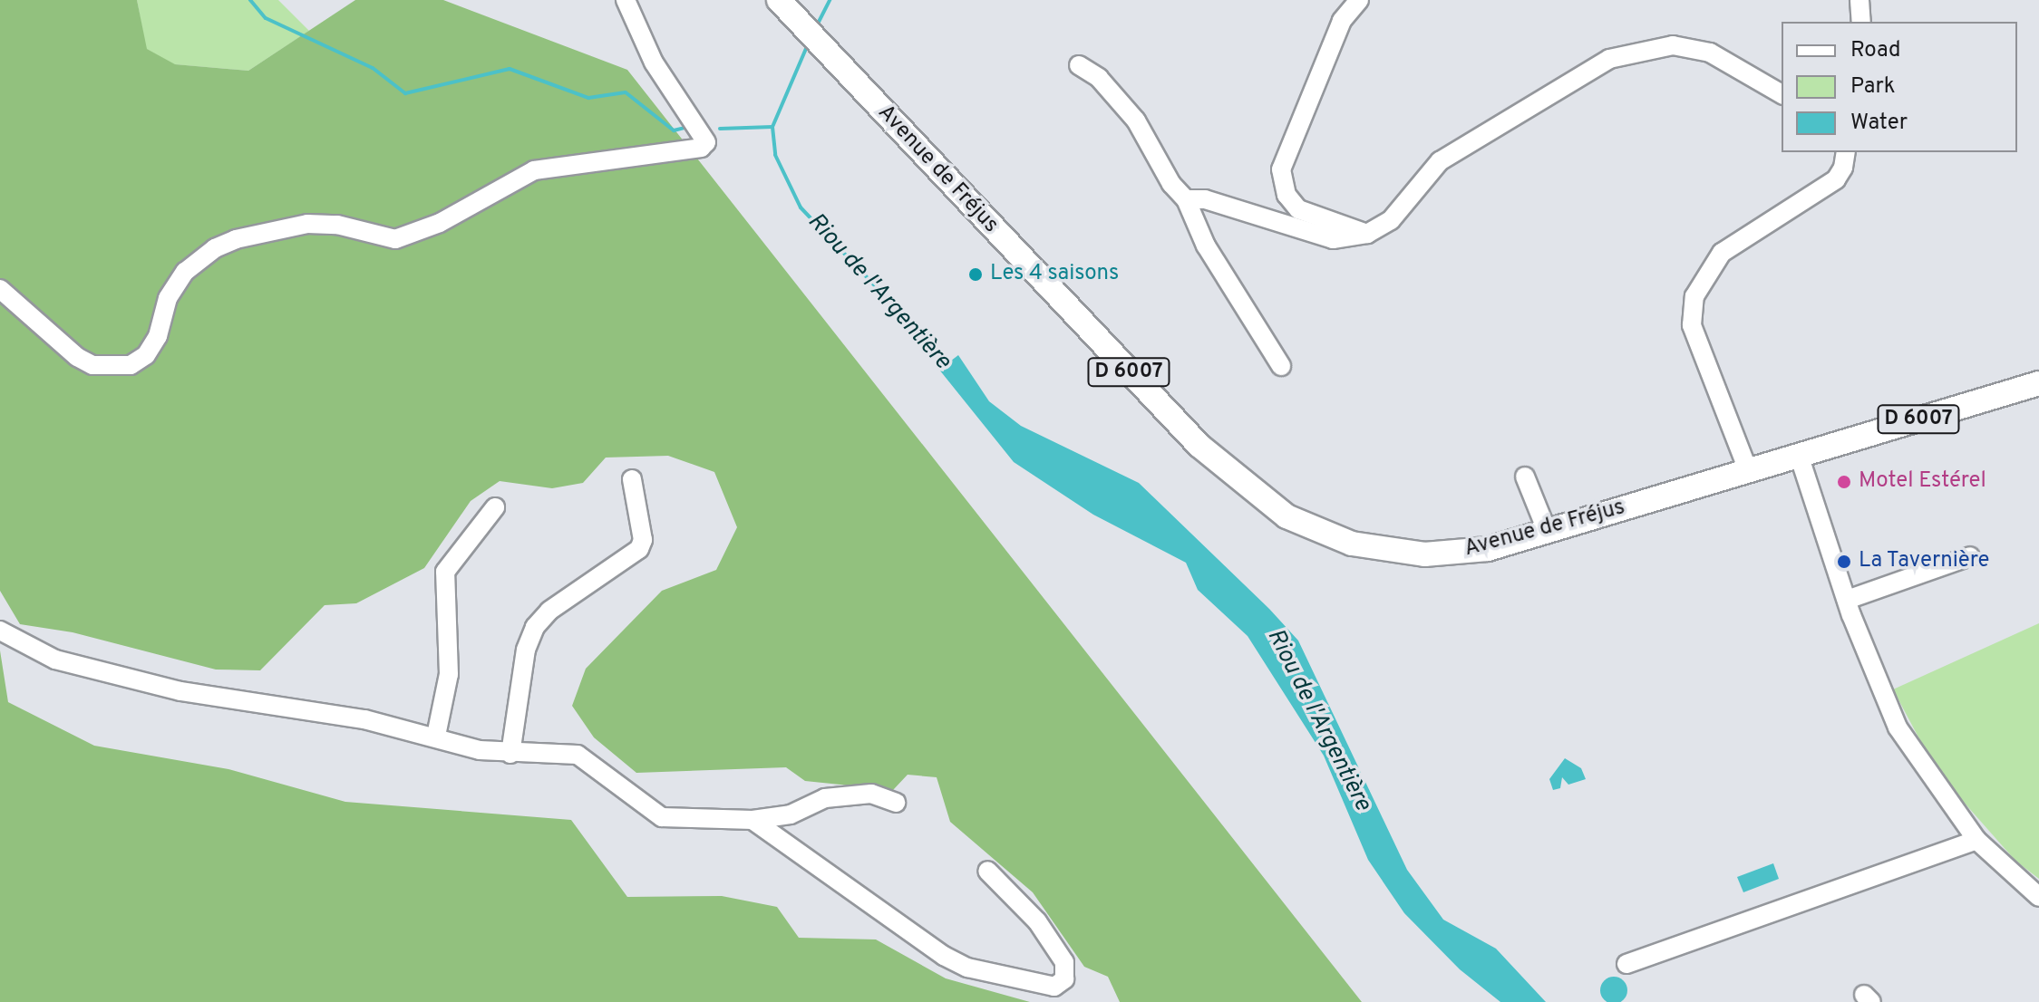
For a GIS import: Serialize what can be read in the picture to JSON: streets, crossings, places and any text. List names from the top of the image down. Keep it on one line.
{"streets":{"main road":["Avenue de Fréjus","D 6007"]},"water":["Riou de l'Argentière"],"places":["Les 4 saisons","Motel Estérel","La Tavernière"],"legend":["Road","Park","Water"]}
